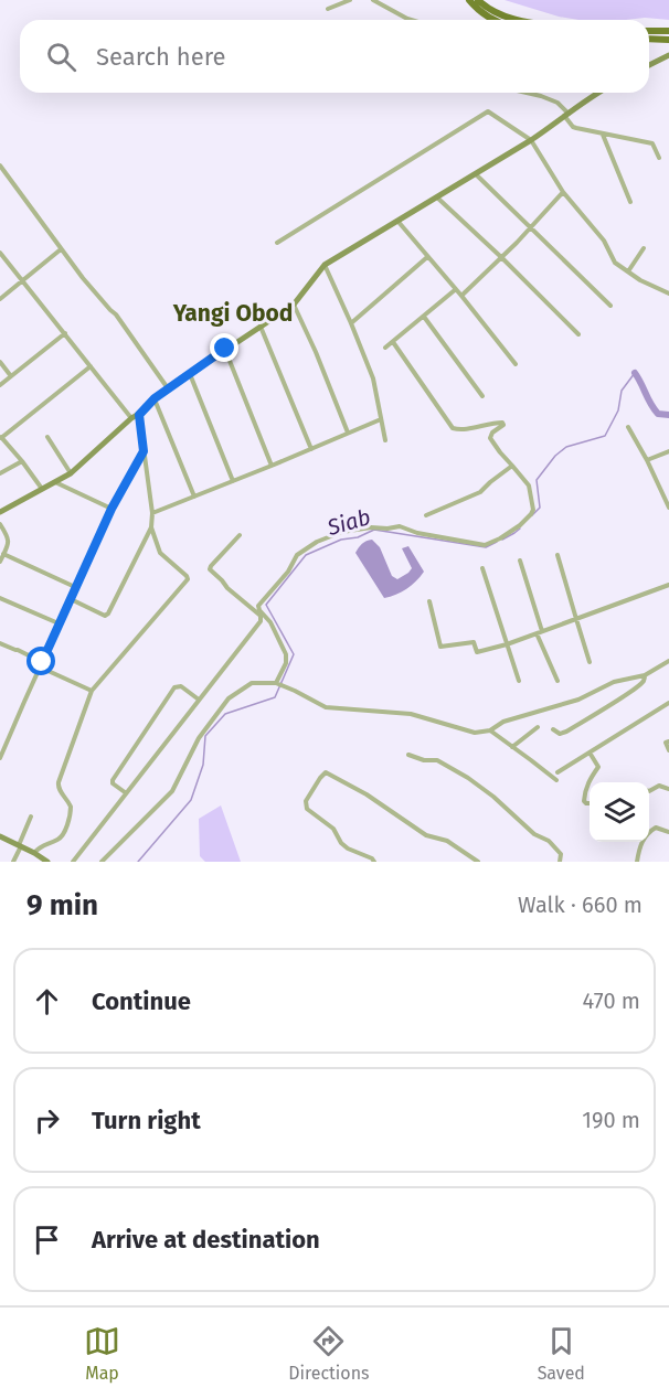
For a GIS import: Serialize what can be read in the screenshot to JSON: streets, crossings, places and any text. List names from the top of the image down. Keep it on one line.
{"districts":["Yangi Obod"],"water":["Siab"],"page":{"search":"Search here","heading":["9 min","Walk · 660 m"],"list":[["Continue","470 m"],["Turn right","190 m"],"Arrive at destination"],"nav":["Map","Directions","Saved"]}}
